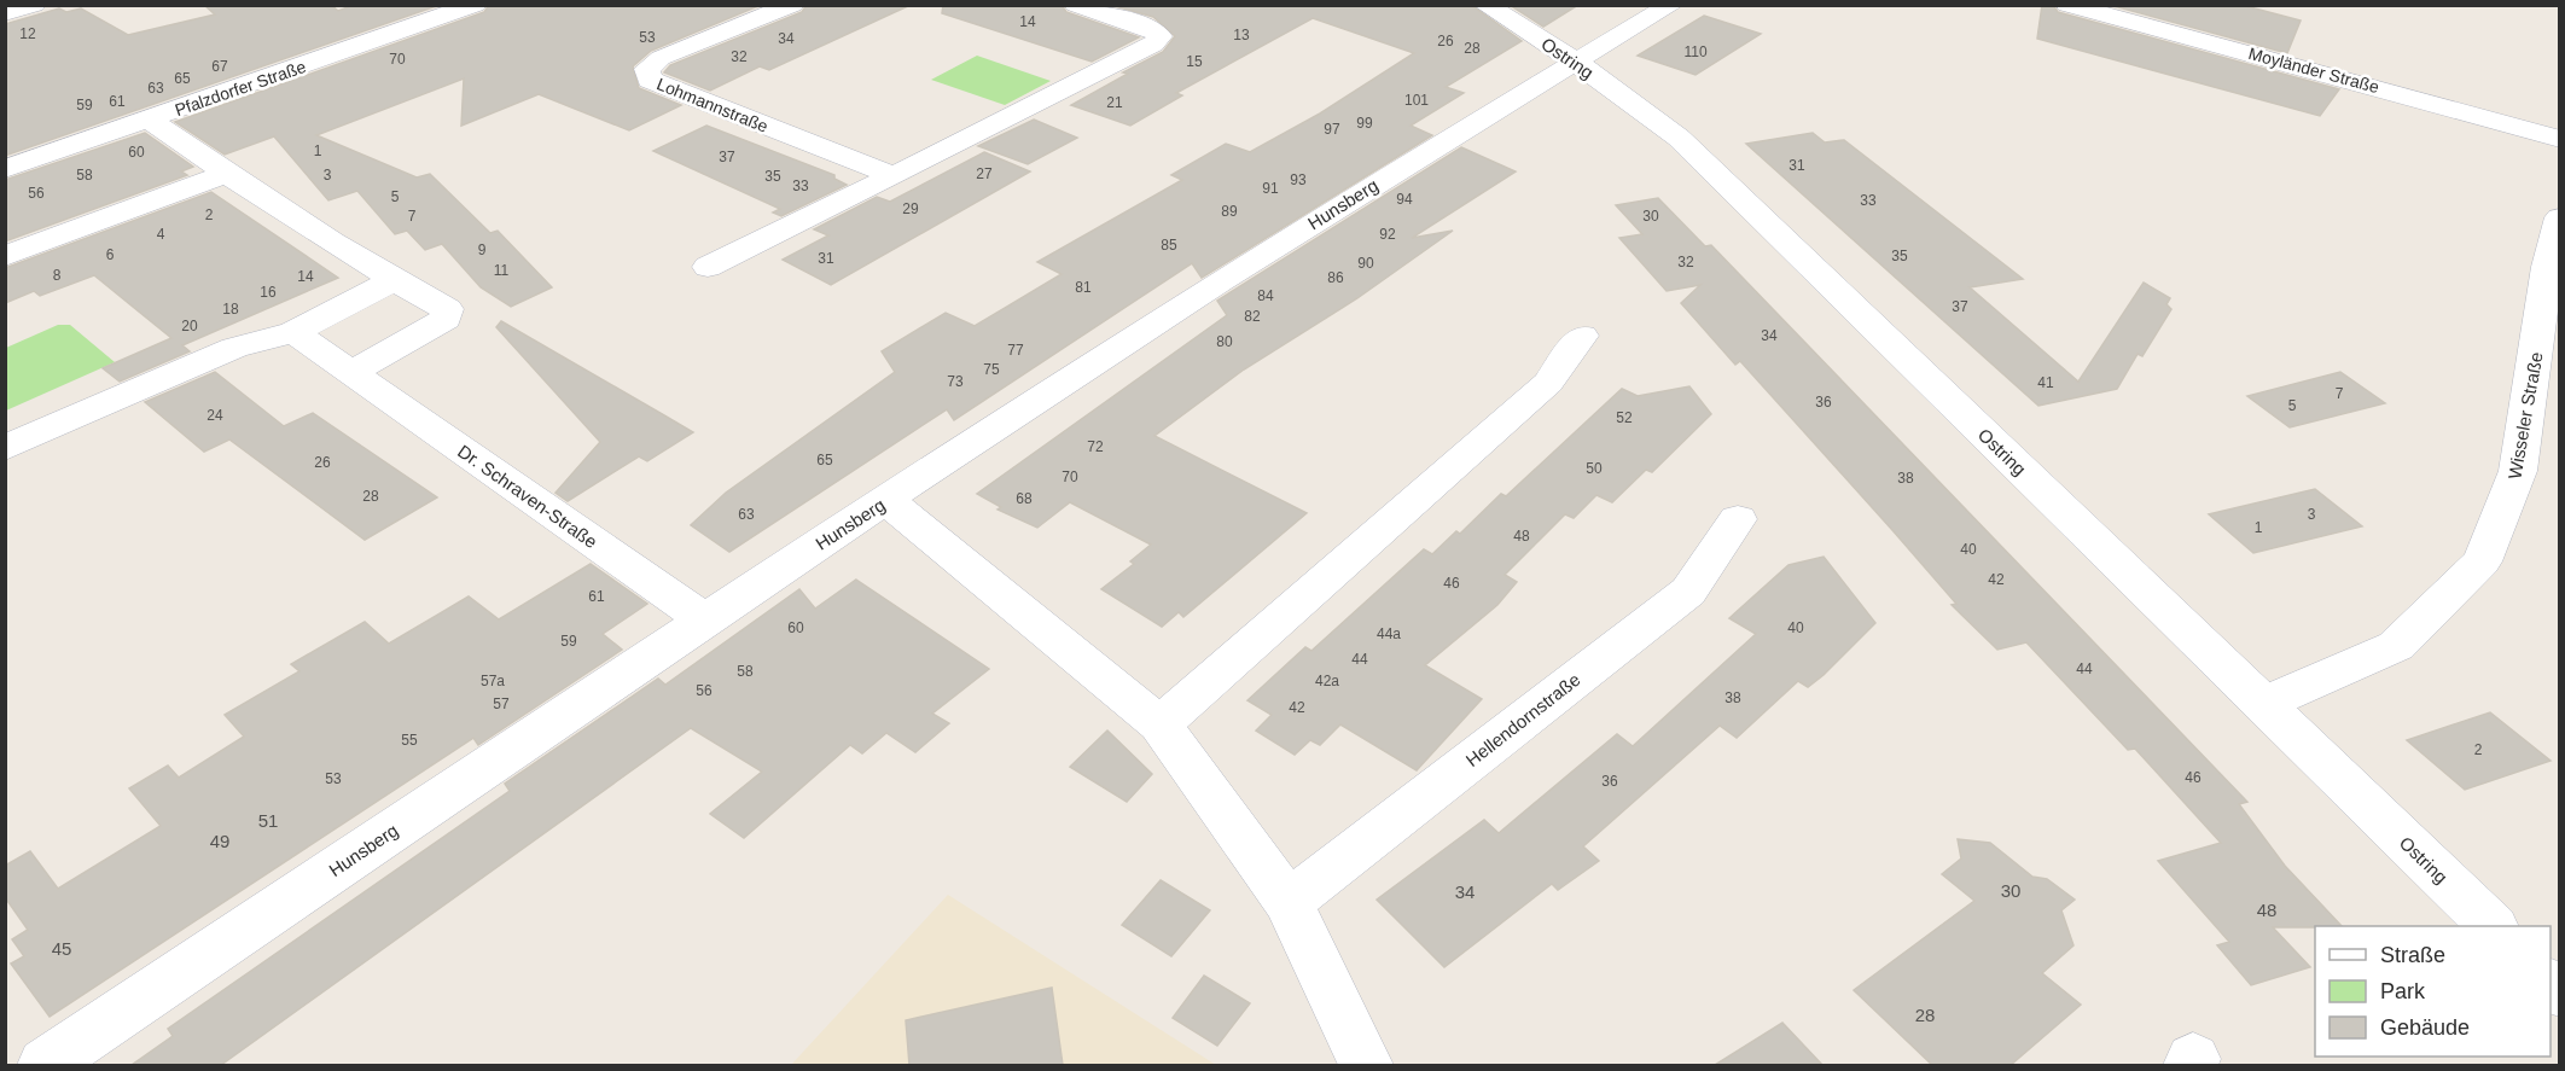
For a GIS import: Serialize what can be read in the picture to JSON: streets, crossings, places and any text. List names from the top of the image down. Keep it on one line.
{"streets":{"street":["Ostring","Moyländer Straße","Pfalzdorfer Straße","Lohmannstraße","Hunsberg","Wisseler Straße","Dr. Schraven-Straße","Hellendornstraße"]},"crossings":[["Ostring","Hunsberg"],["Ostring","Wisseler Straße"],["Hunsberg","Dr. Schraven-Straße"]],"house_numbers":["14","12","13","53","34","26","28","110","32","70","15","67","65","63","101","61","21","59","99","97","1","60","37","31","27","58","3","35","93","33","91","56","5","94","33","29","89","2","7","30","4","92","85","9","6","35","31","32","90","11","8","14","86","81","16","84","37","18","82","20","34","80","77","75","73","41","7","36","5","24","52","72","65","26","50","70","38","28","68","63","3","1","48","40","42","46","61","60","40","44a","59","44","44","58","57a","42a","56","38","57","42","55","2","46","53","36","51","49","30","34","48","45","28"],"legend":["Straße","Park","Gebäude"]}
